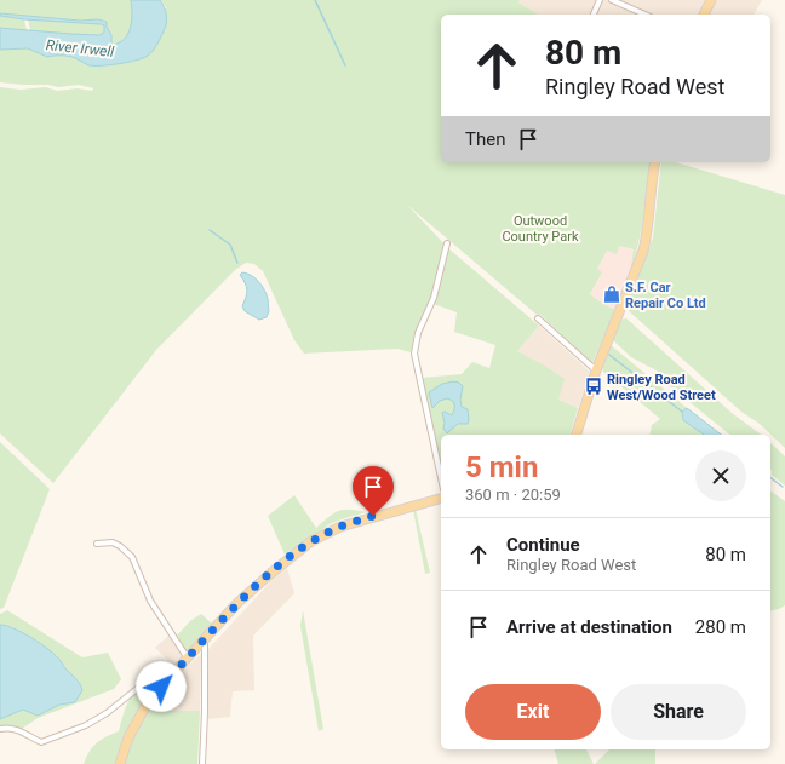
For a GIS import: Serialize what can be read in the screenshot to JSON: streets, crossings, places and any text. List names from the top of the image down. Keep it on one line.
{"water":["River Irwell"],"parks":["Outwood Country Park"],"places":{"shop":["S.F. Car Repair Co Ltd"],"bus stop":["Ringley Road West/Wood Street"]},"page":{"turn":["80 m","Ringley Road West"],"then":"Then","heading":["5 min","360 m · 20:59"],"list":[{"name":"Continue","note":"Ringley Road West","value":"80 m"},{"name":"Arrive at destination","value":"280 m"}],"buttons":["Exit","Share"]}}
